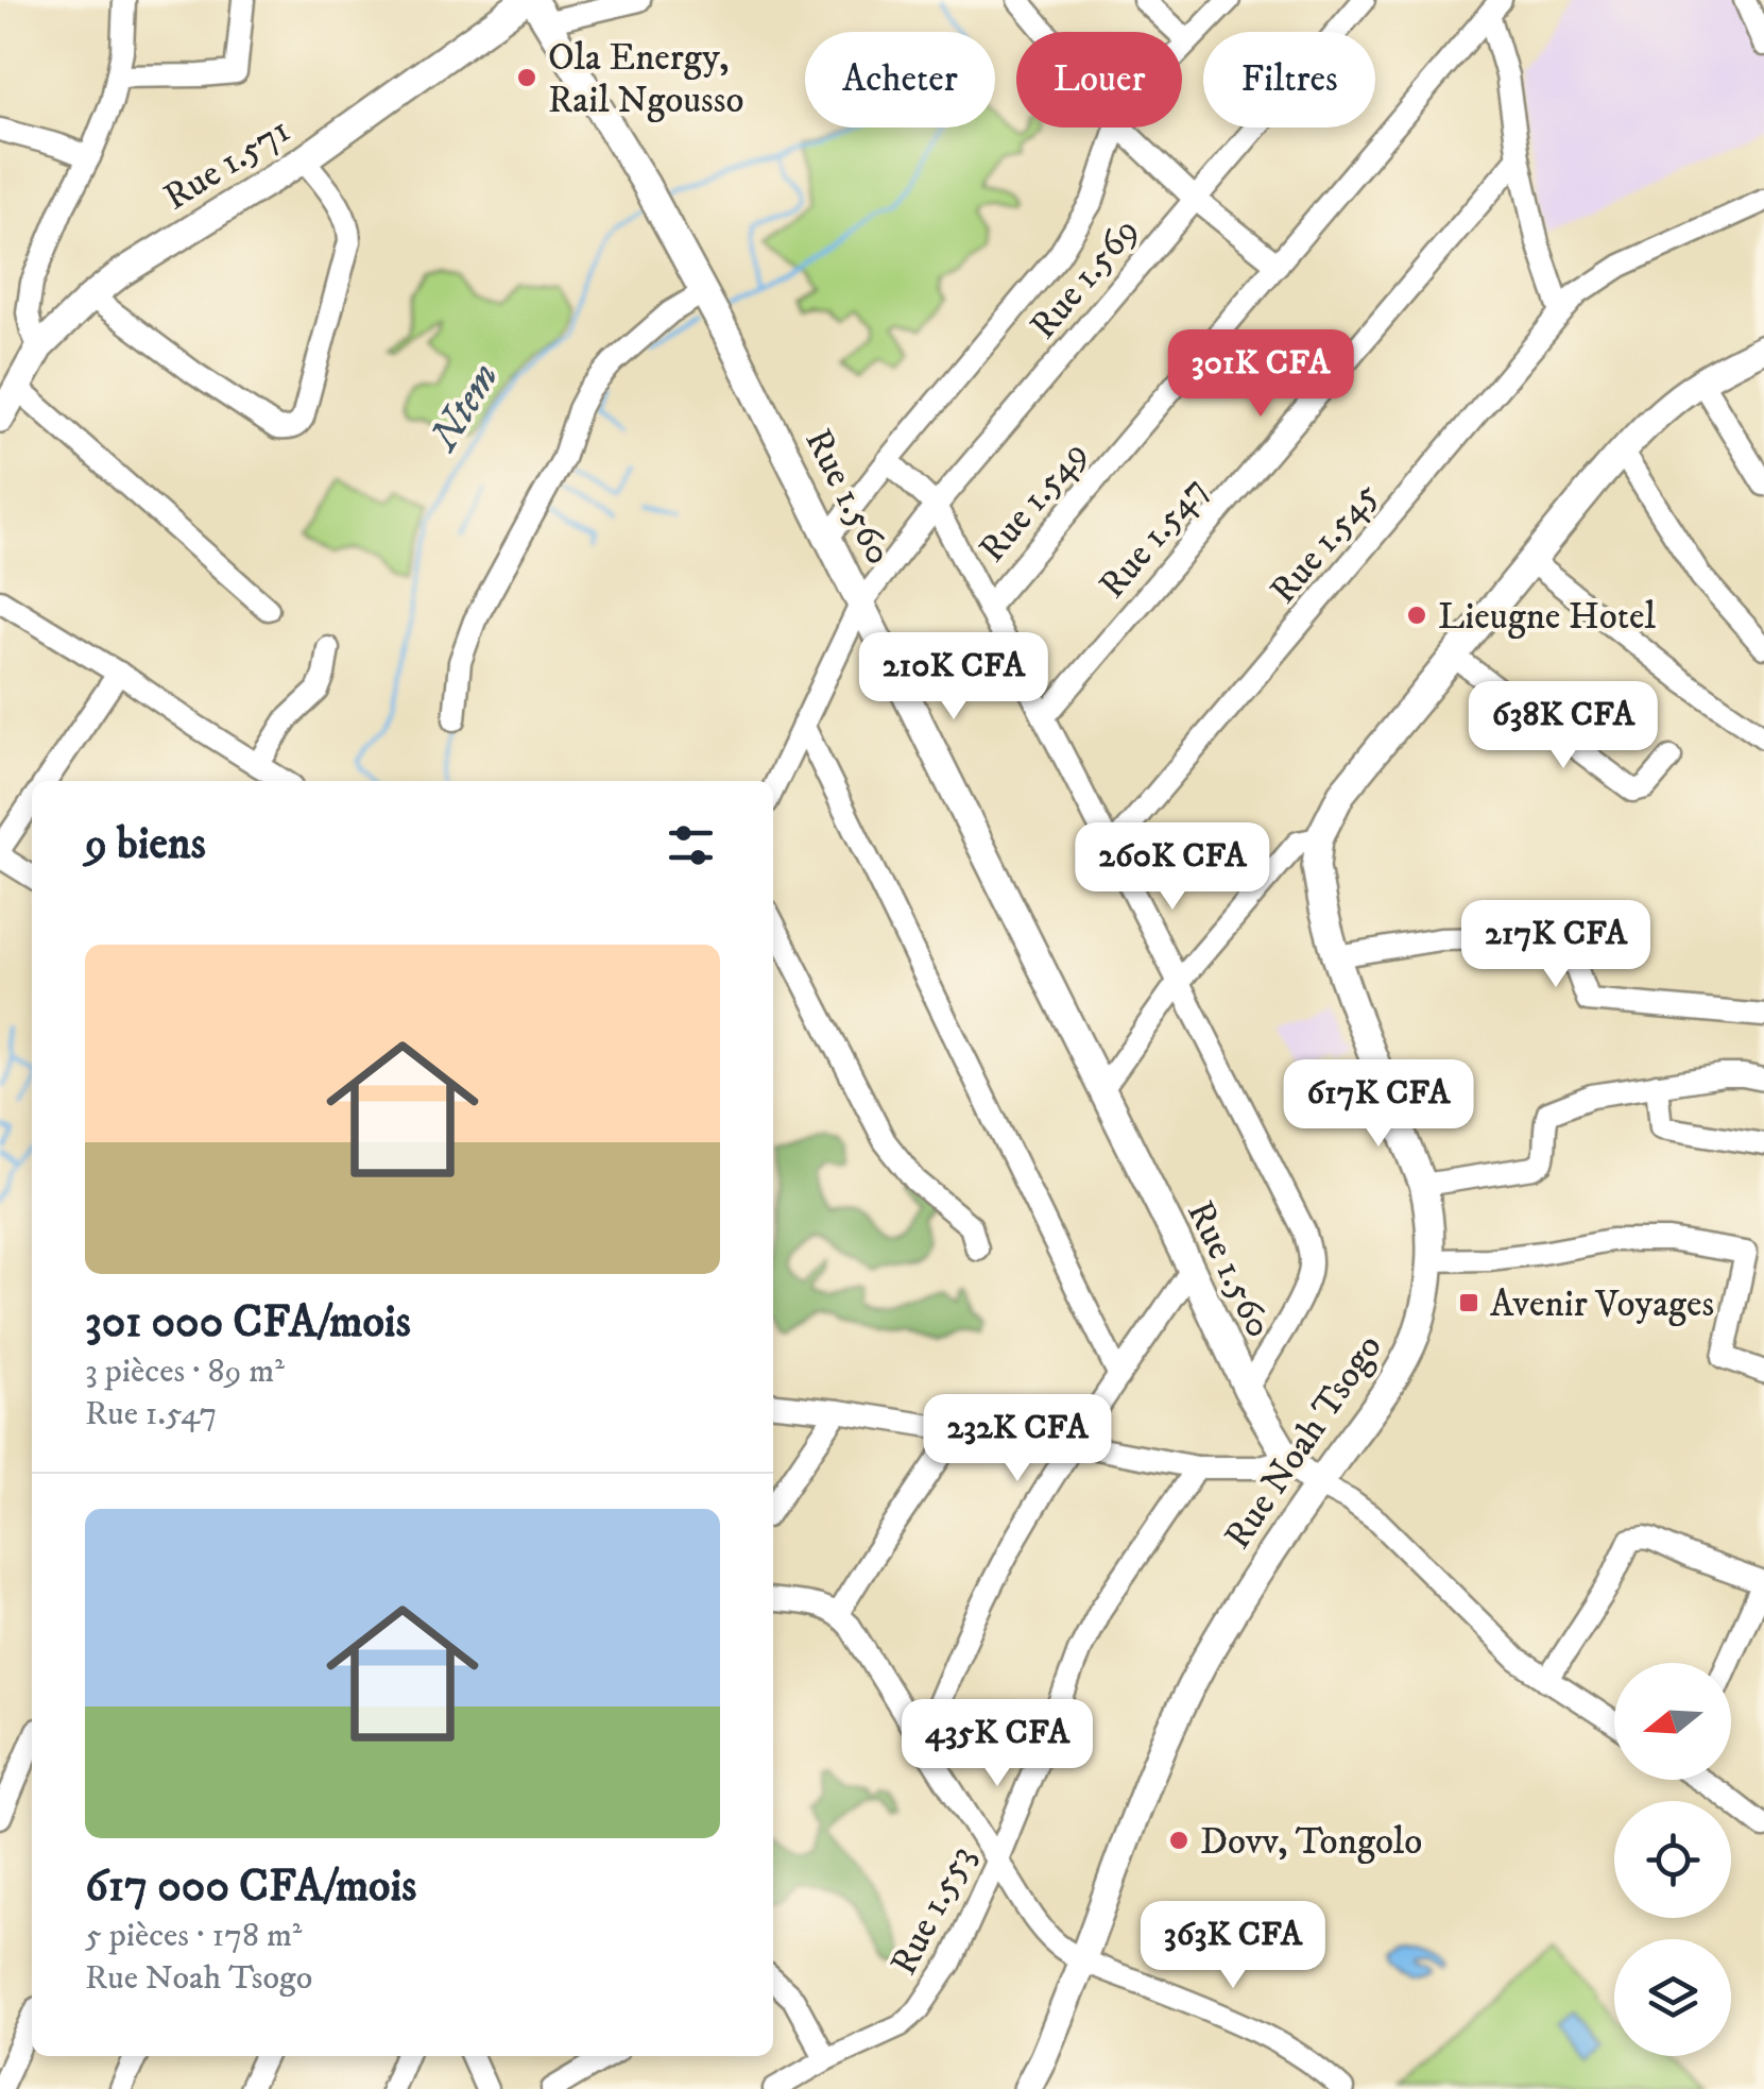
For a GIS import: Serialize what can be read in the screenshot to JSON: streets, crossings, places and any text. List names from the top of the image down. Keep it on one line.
{"streets":{"main road":["Rue 1.571","Rue 1.560","Rue Noah Tsogo"],"street":["Rue 1.569","Rue 1.549","Rue 1.547","Rue 1.545","Rue 1.553"]},"crossings":[["Rue 1.571","Rue 1.560"],["Rue 1.569","Rue 1.560"],["Rue 1.560","Rue Noah Tsogo"]],"water":["Ntem"],"places":{"other":["Ola Energy, Rail Ngousso","Lieugne Hotel","Dovv, Tongolo"],"transit":["Avenir Voyages"]},"north":"left","page":{"chip":["Acheter","Louer","Filtres"],"price":["301K CFA","210K CFA","638K CFA","260K CFA","217K CFA","617K CFA","232K CFA","435K CFA","363K CFA"],"heading":"9 biens","list":[{"name":"301 000 CFA/mois","note":"3 pièces · 89 m² · Rue 1.547"},{"name":"617 000 CFA/mois","note":"5 pièces · 178 m² · Rue Noah Tsogo"}]}}
